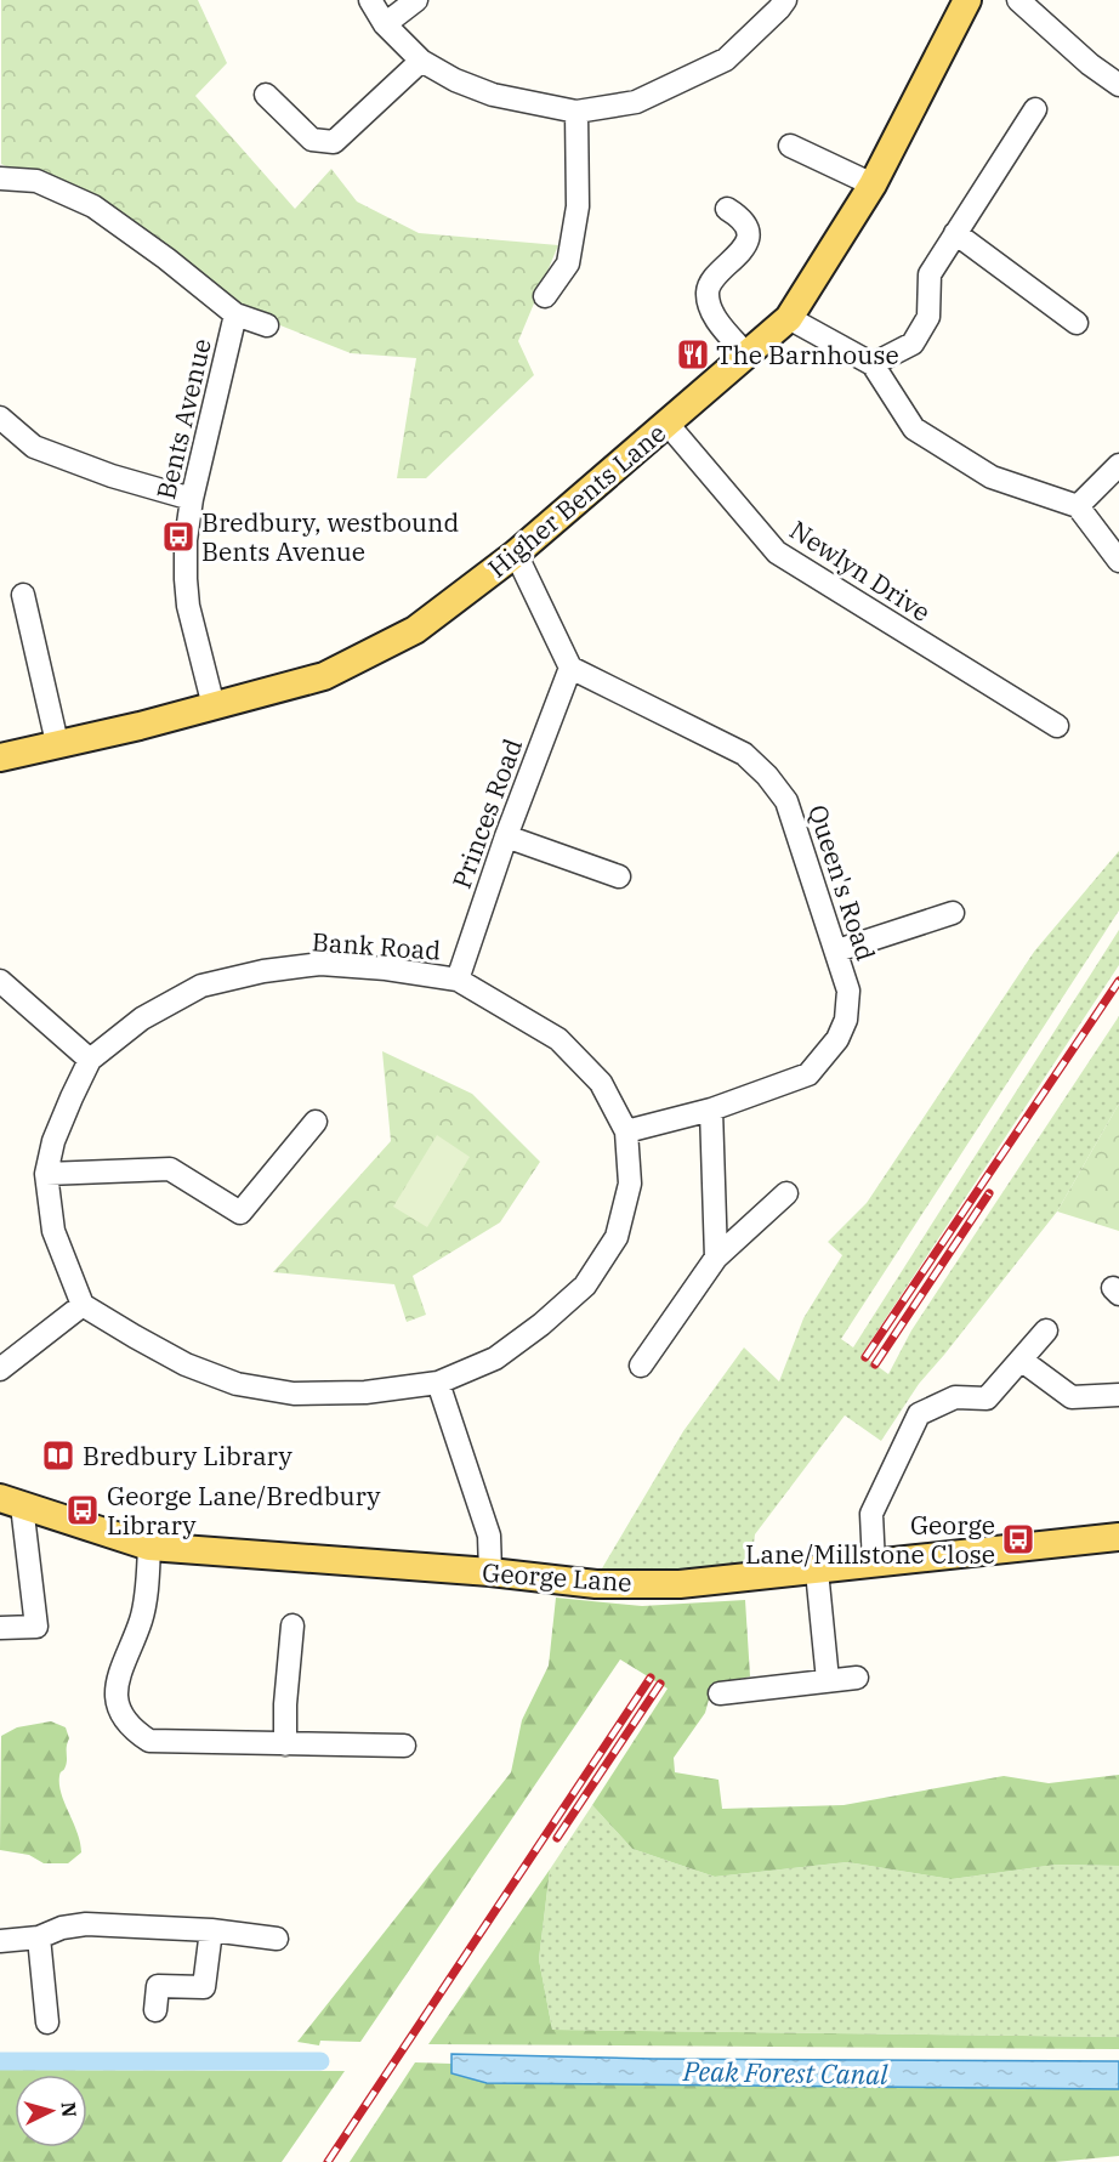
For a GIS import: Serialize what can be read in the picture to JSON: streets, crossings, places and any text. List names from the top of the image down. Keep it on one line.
{"streets":{"main road":["Higher Bents Lane","George Lane"],"street":["Bents Avenue","Newlyn Drive","Princes Road","Queen's Road","Bank Road"]},"crossings":[["Bents Avenue","Higher Bents Lane"],["Higher Bents Lane","Newlyn Drive"],["Princes Road","Queen's Road"],["Princes Road","Bank Road"],["Queen's Road","Bank Road"]],"water":["Peak Forest Canal"],"places":{"restaurant":["The Barnhouse"],"bus stop":["Bredbury, westbound Bents Avenue","George Lane/Bredbury Library","George Lane/Millstone Close"],"library":["Bredbury Library"]},"north":"right"}
